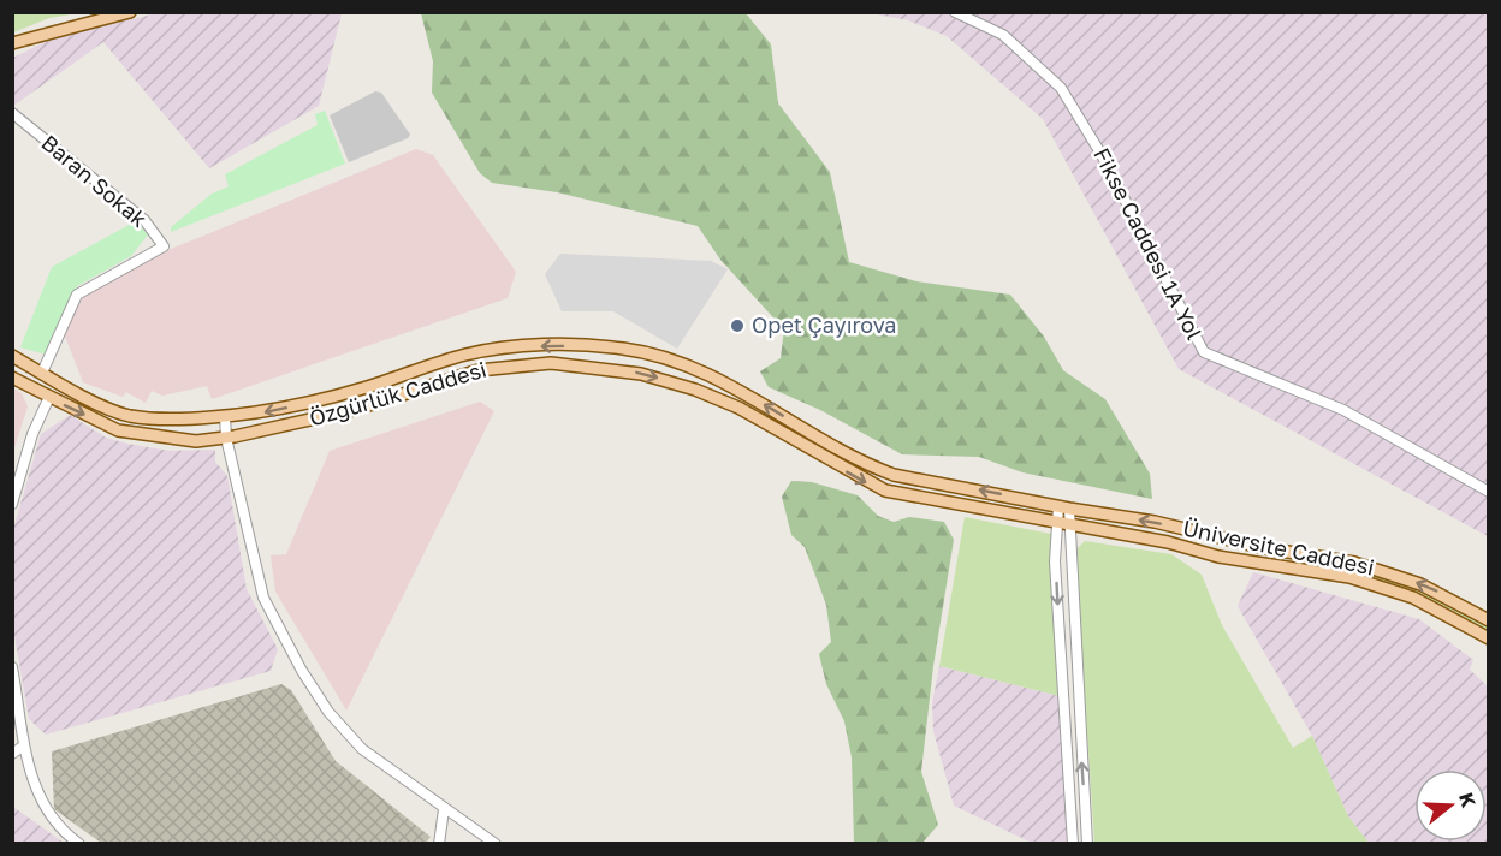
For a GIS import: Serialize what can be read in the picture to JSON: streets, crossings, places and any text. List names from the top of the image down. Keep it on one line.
{"streets":{"main road":["Özgürlük Caddesi","Üniversite Caddesi"],"street":["Baran Sokak","Fikse Caddesi 1A Yol"]},"crossings":[["Baran Sokak","Özgürlük Caddesi"],["Özgürlük Caddesi","Üniversite Caddesi"]],"places":["Opet Çayırova"],"north":"right"}
